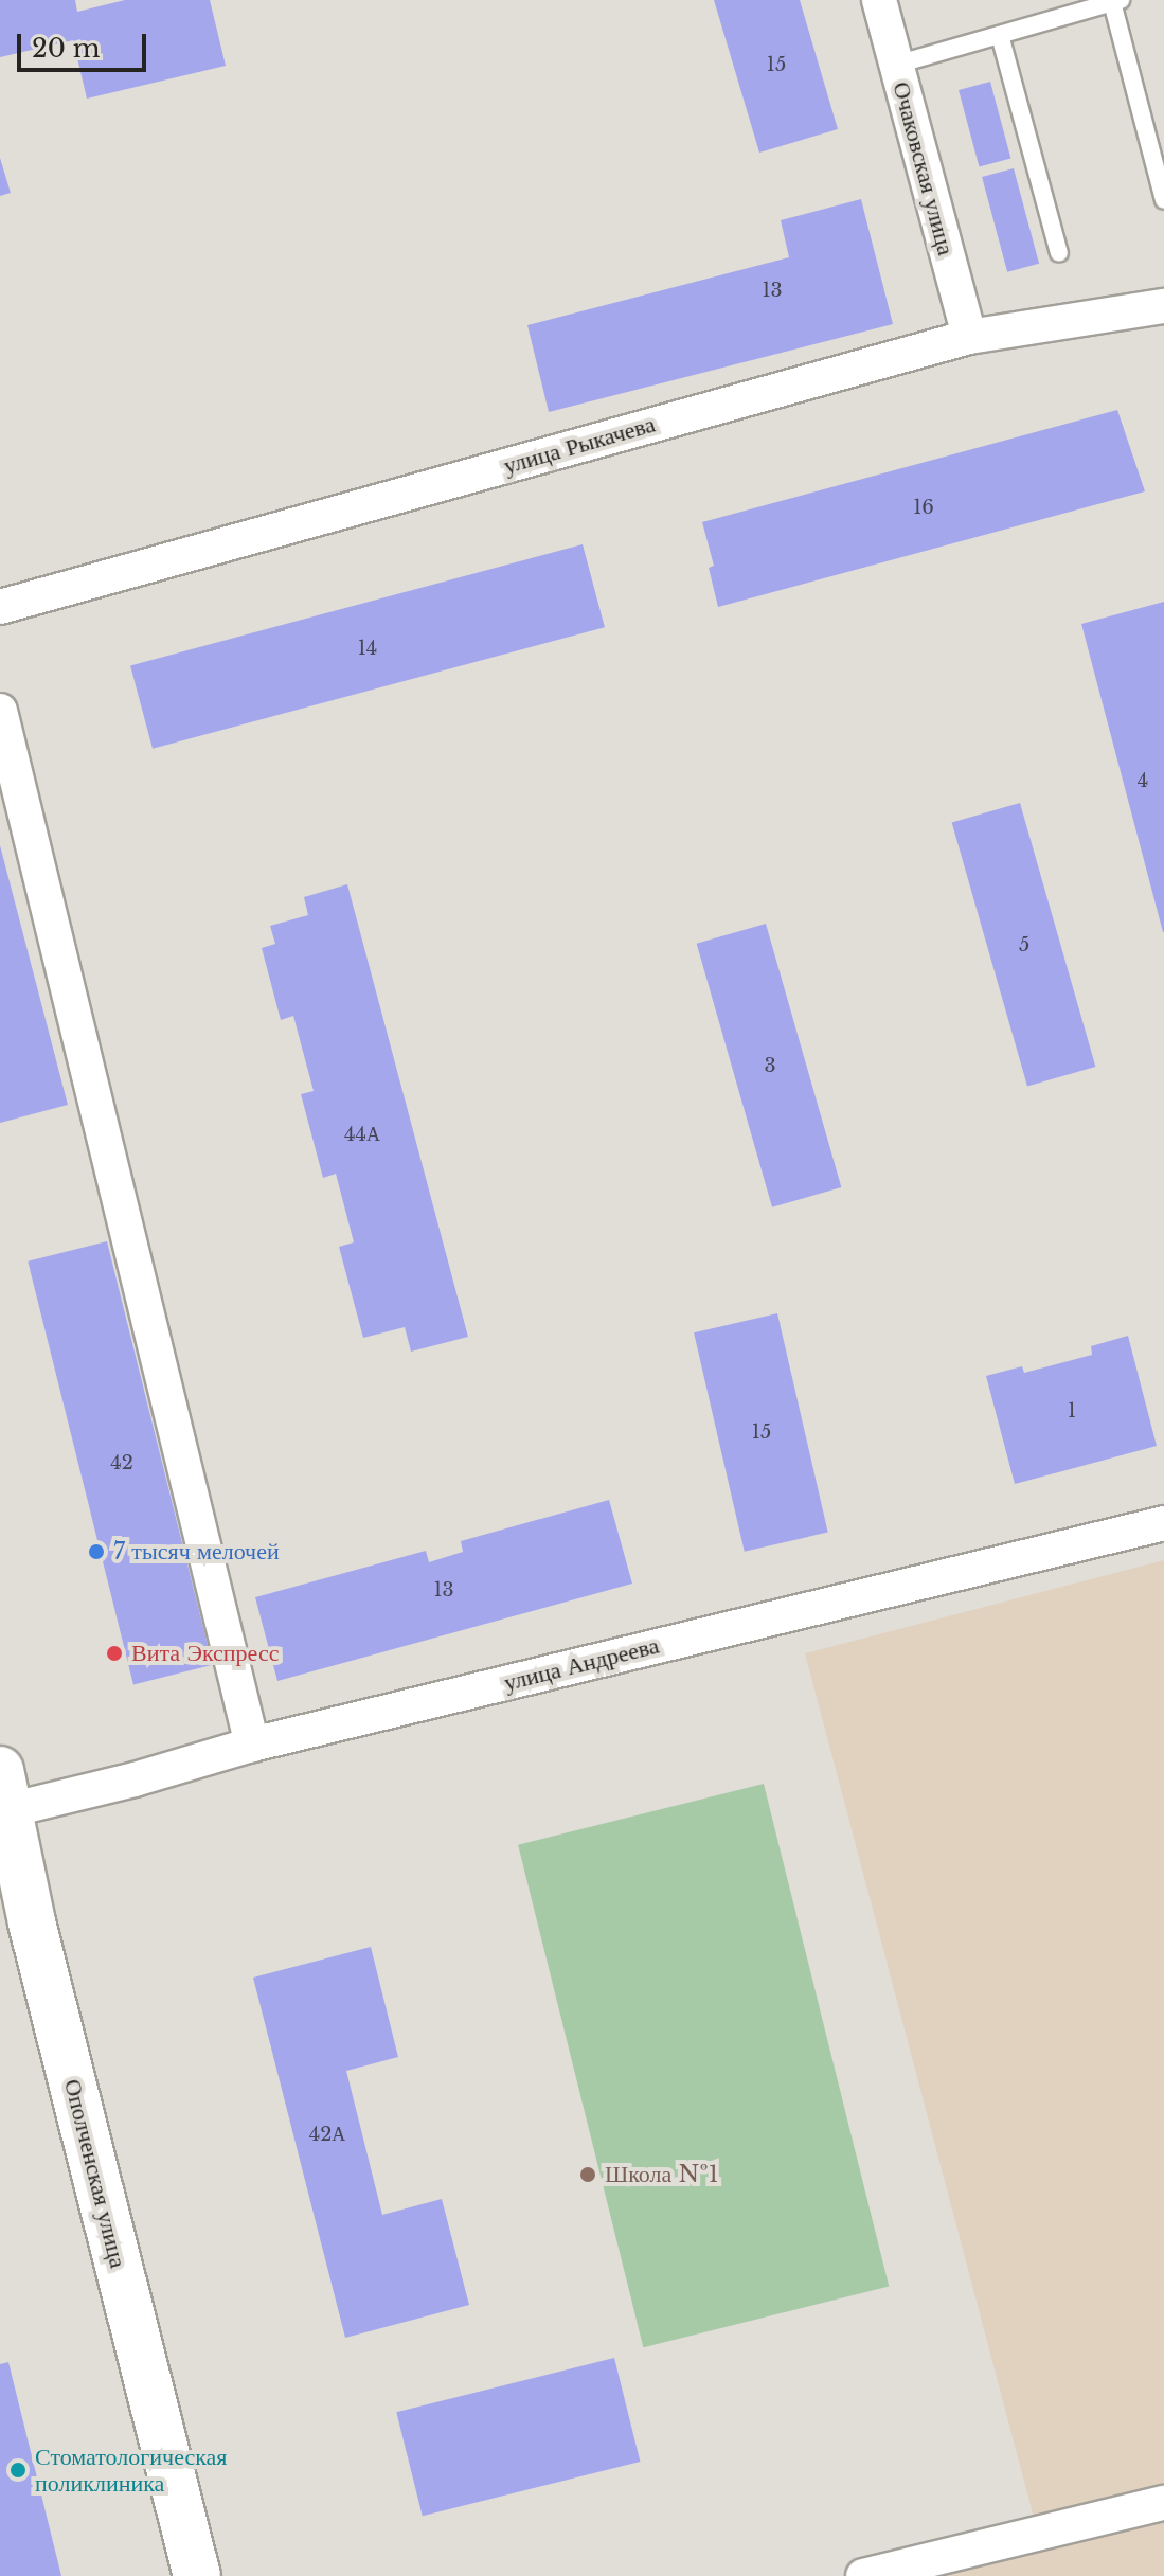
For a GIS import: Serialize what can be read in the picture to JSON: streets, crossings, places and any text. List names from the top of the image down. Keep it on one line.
{"streets":{"highway":["Ополченская улица"],"street":["Очаковская улица","улица Рыкачева","улица Андреева"]},"crossings":[["Очаковская улица","улица Рыкачева"],["улица Андреева","Ополченская улица"]],"places":["7 тысяч мелочей","Вита Экспресс","Школа №1","Стоматологическая поликлиника"],"house_numbers":["15","13","16","14","4","5","3","44А","1","15","42","13","42А"],"scale_bar":"20 m"}
